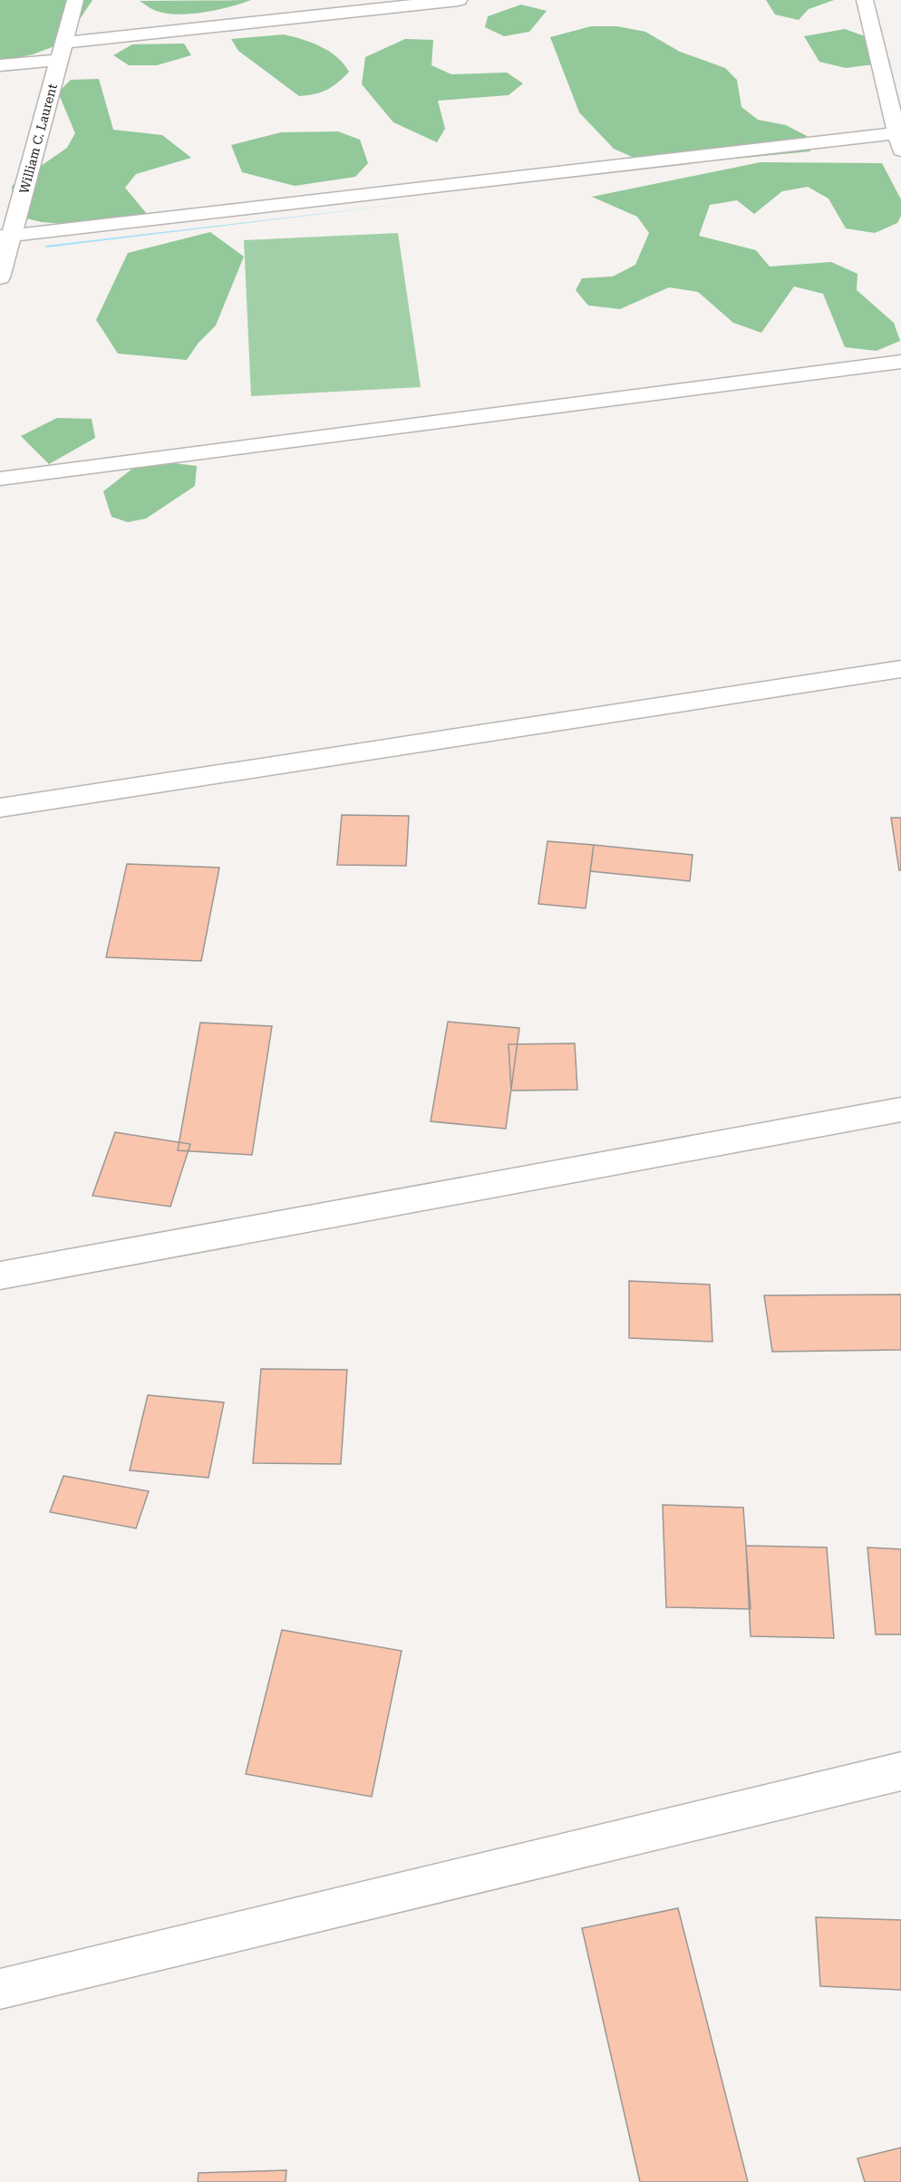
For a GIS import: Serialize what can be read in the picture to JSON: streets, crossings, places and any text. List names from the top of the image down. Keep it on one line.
{"streets":{"street":["William C. Laurent"]}}
